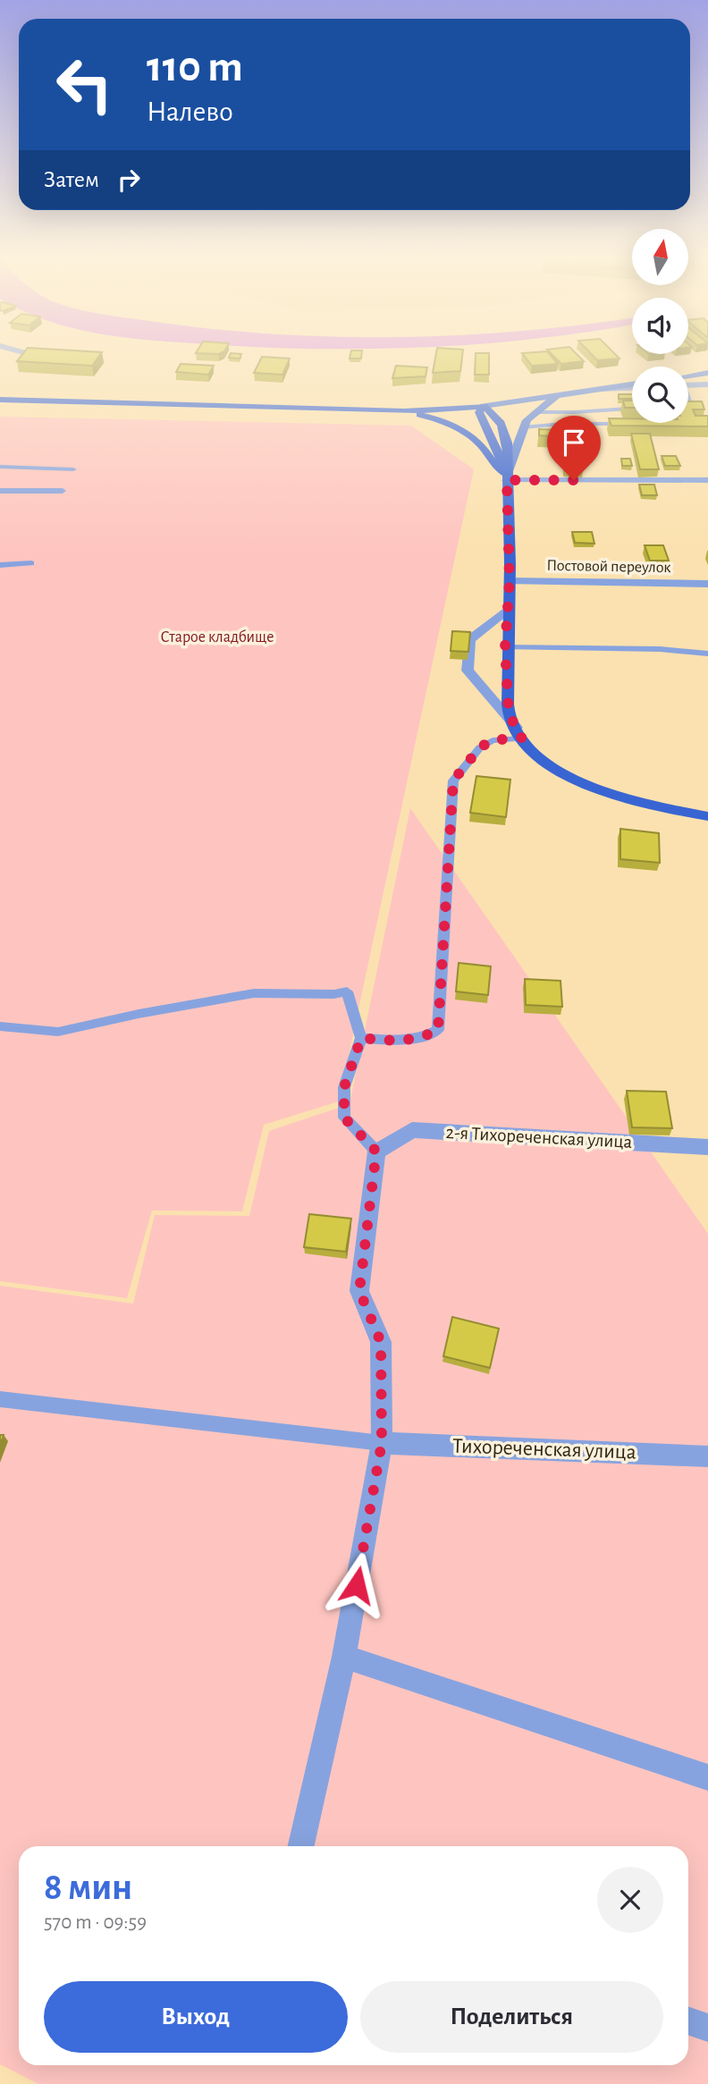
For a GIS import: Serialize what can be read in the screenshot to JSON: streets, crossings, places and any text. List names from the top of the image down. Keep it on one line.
{"streets":{"street":["Постовой переулок","2-я Тихореченская улица","Тихореченская улица"]},"parks":["Старое кладбище"],"north":"top","page":{"turn":["110 m","Налево"],"then":"Затем","heading":["8 мин","570 m · 09:59"],"buttons":["Выход","Поделиться"]}}
